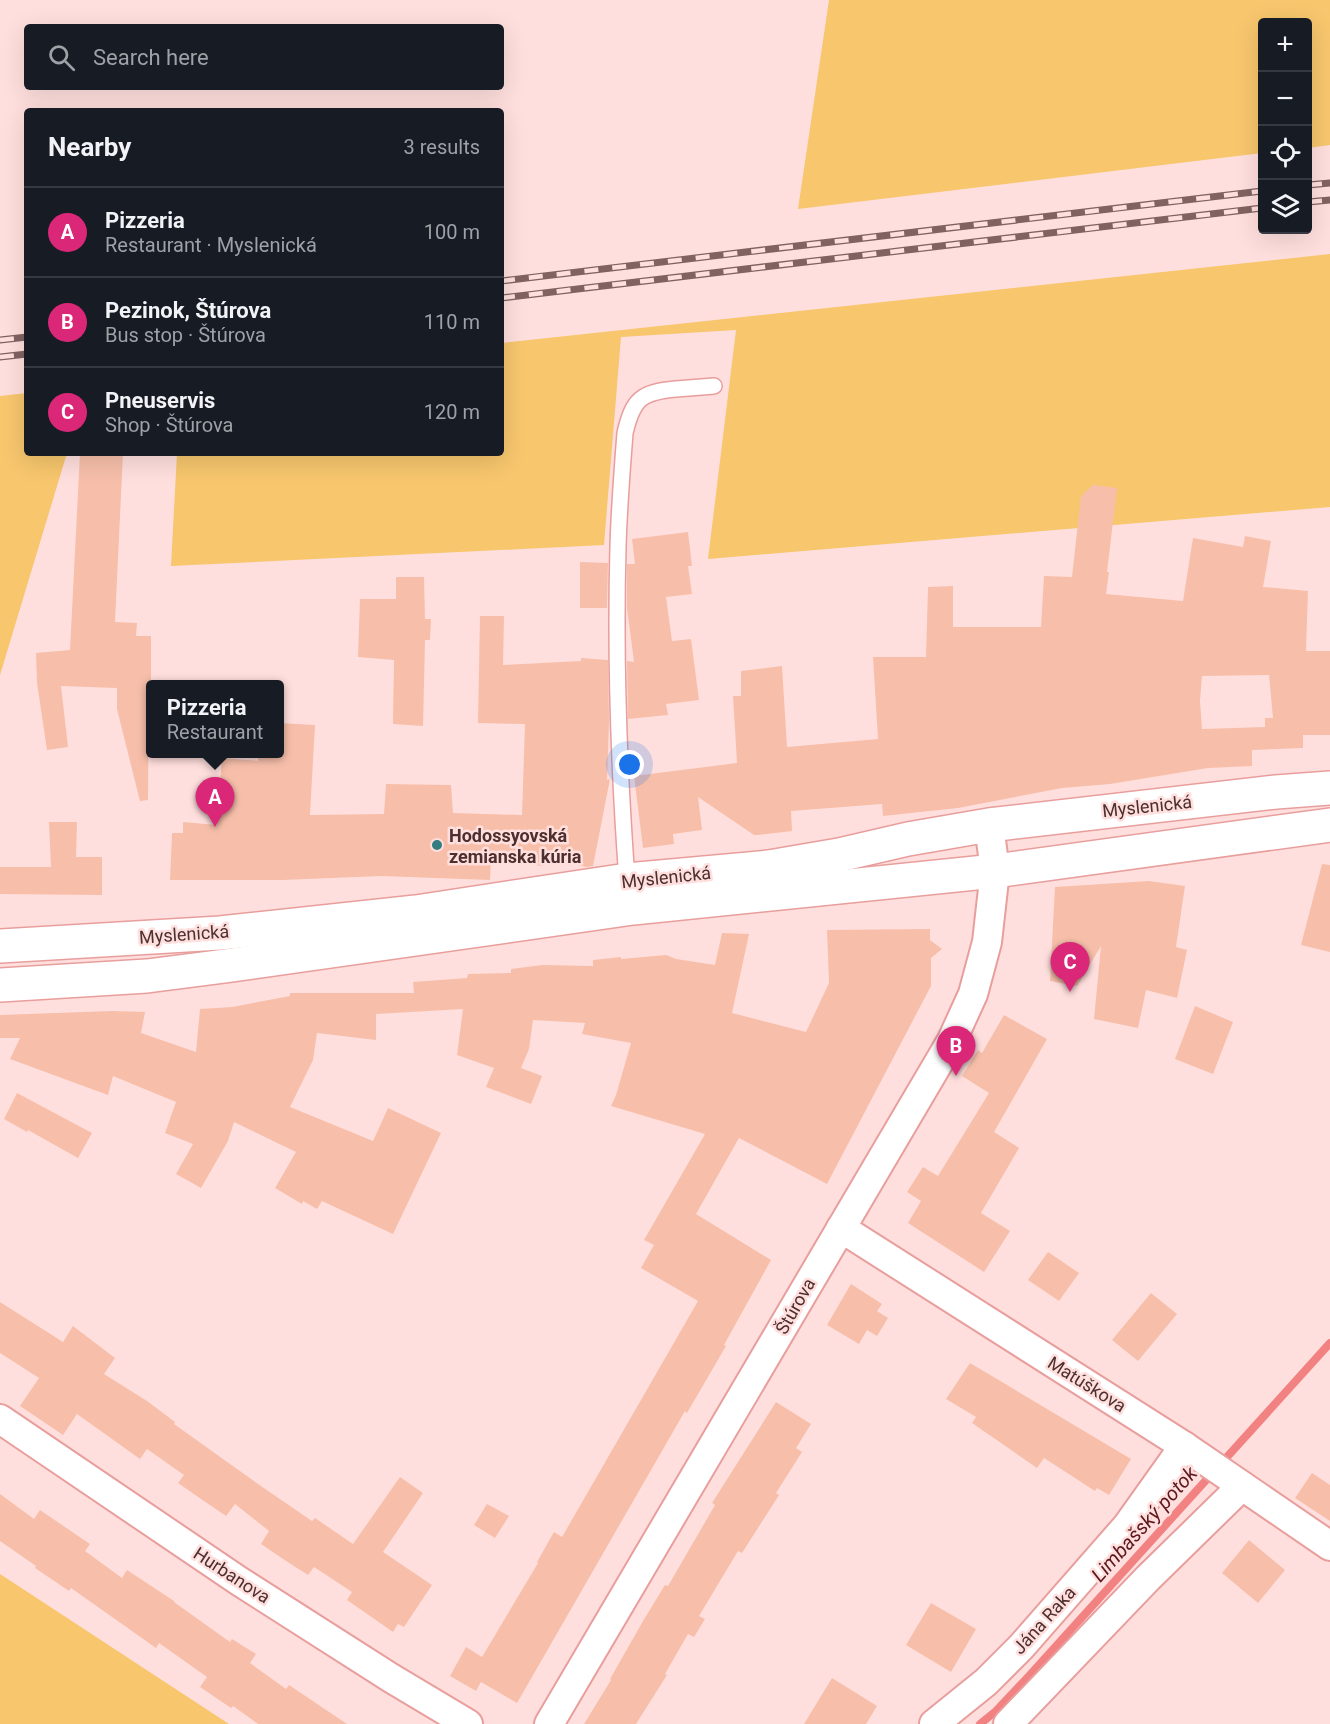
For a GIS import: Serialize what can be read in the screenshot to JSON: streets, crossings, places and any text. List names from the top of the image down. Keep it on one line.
{"streets":{"main road":["Myslenická"],"street":["Štúrova","Matúškova","Hurbanova","Jána Raka"]},"crossings":[["Myslenická","Štúrova"],["Štúrova","Matúškova"],["Matúškova","Jána Raka"]],"water":["Limbašský potok"],"places":["Hodossyovská zemianska kúria"],"page":{"map_buttons":["+","−"],"search":"Search here","heading":["Nearby","3 results"],"list":[{"mark":"A","name":"Pizzeria","note":"Restaurant · Myslenická","value":"100 m"},{"mark":"B","name":"Pezinok, Štúrova","note":"Bus stop · Štúrova","value":"110 m"},{"mark":"C","name":"Pneuservis","note":"Shop · Štúrova","value":"120 m"}],"popup":["Pizzeria","Restaurant"],"pins":["A","C","B"]}}
